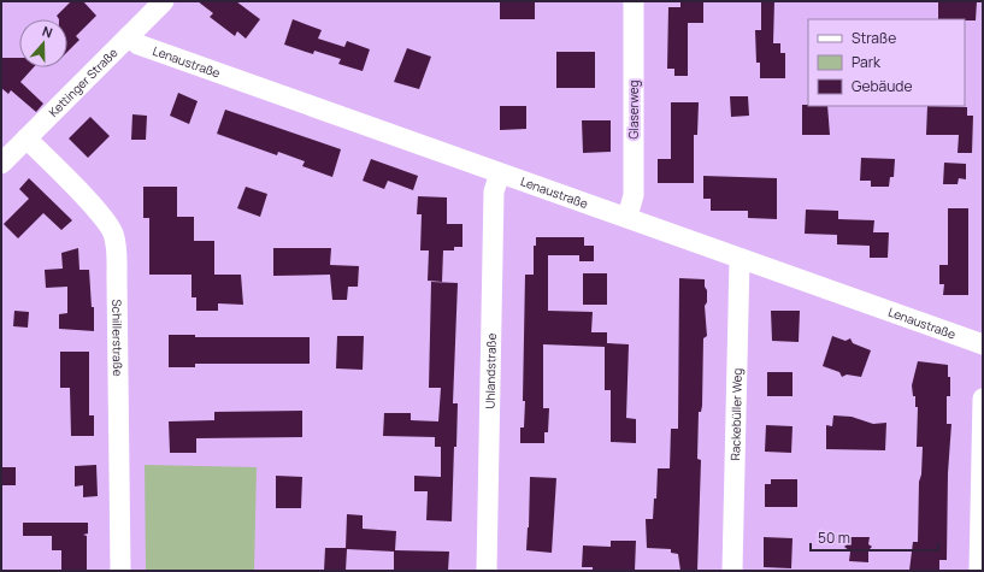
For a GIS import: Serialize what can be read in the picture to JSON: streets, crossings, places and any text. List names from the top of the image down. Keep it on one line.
{"streets":{"street":["Lenaustraße","Kettinger Straße","Glaserweg","Schillerstraße","Uhlandstraße","Rackebüller Weg"]},"crossings":[["Lenaustraße","Kettinger Straße"],["Lenaustraße","Glaserweg"],["Lenaustraße","Uhlandstraße"],["Lenaustraße","Rackebüller Weg"],["Kettinger Straße","Schillerstraße"]],"legend":["Straße","Park","Gebäude"],"scale_bar":"50 m","north":"top"}
